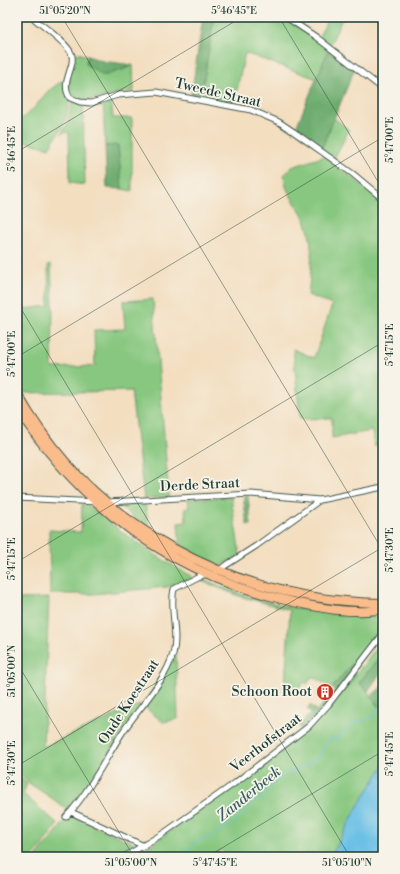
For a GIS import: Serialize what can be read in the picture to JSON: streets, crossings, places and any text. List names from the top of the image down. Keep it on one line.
{"streets":{"street":["Tweede Straat","Derde Straat","Oude Koestraat","Veerhofstraat"]},"crossings":[["Derde Straat","Oude Koestraat"]],"water":["Zanderbeek"],"places":{"building":["Schoon Root"]},"coordinates":["51°05'20\"N","5°46'45\"E","5°47'00\"E","5°47'15\"E","5°47'30\"E","51°05'00\"N","5°47'45\"E","51°05'10\"N"]}
